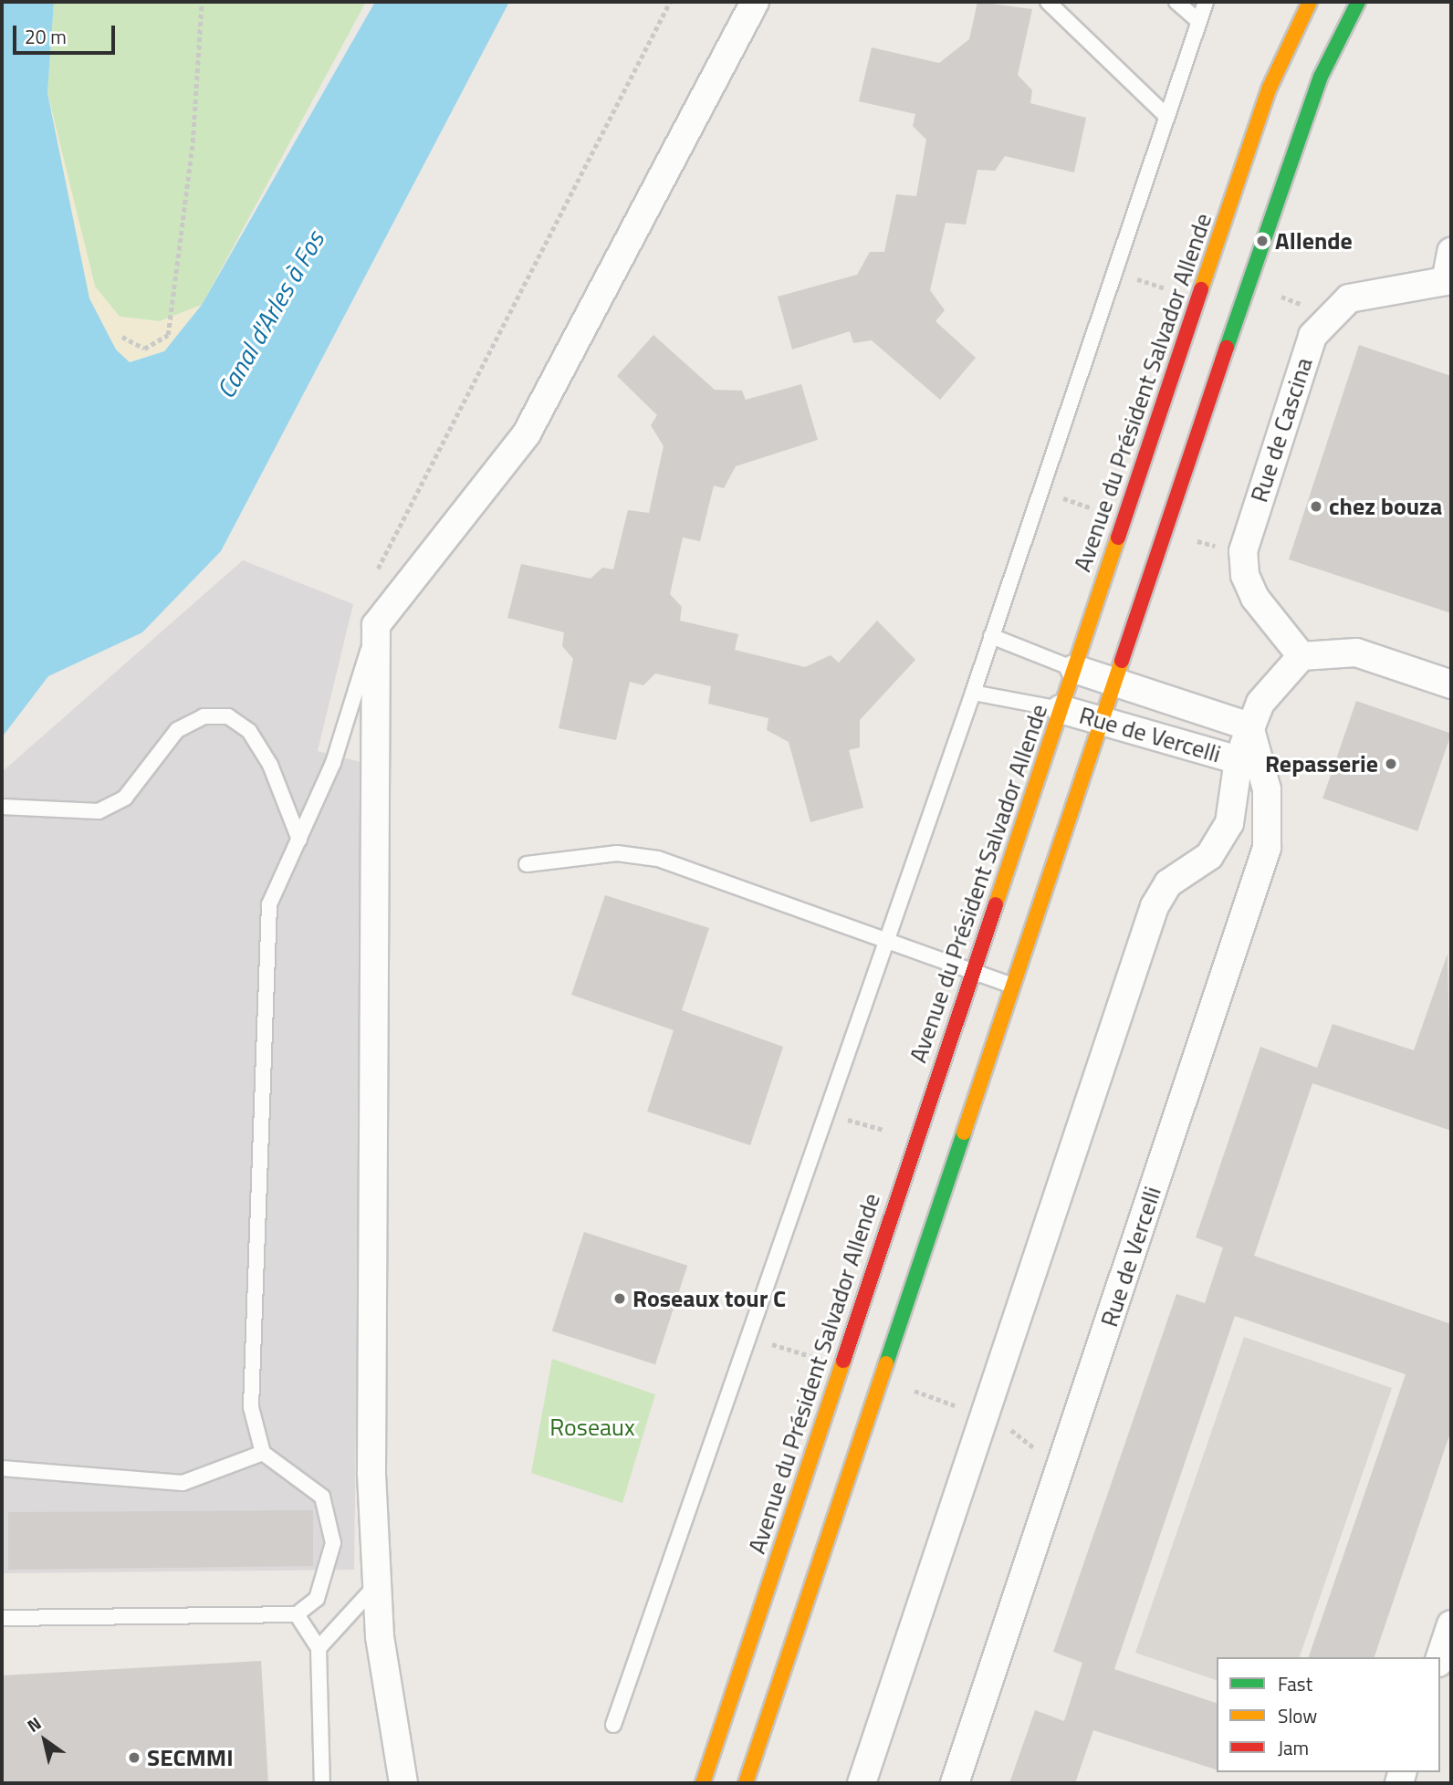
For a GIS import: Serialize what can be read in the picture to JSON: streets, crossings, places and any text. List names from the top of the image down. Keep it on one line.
{"streets":{"street":["Avenue du Président Salvador Allende","Rue de Cascina","Rue de Vercelli"]},"crossings":[["Avenue du Président Salvador Allende","Rue de Vercelli"],["Rue de Cascina","Rue de Vercelli"]],"water":["Canal d'Arles à Fos"],"parks":["Roseaux"],"places":["Allende","chez bouza","Repasserie","Roseaux tour C","SECMMI"],"legend":["Fast","Slow","Jam"],"scale_bar":"20 m","north":"top left"}
